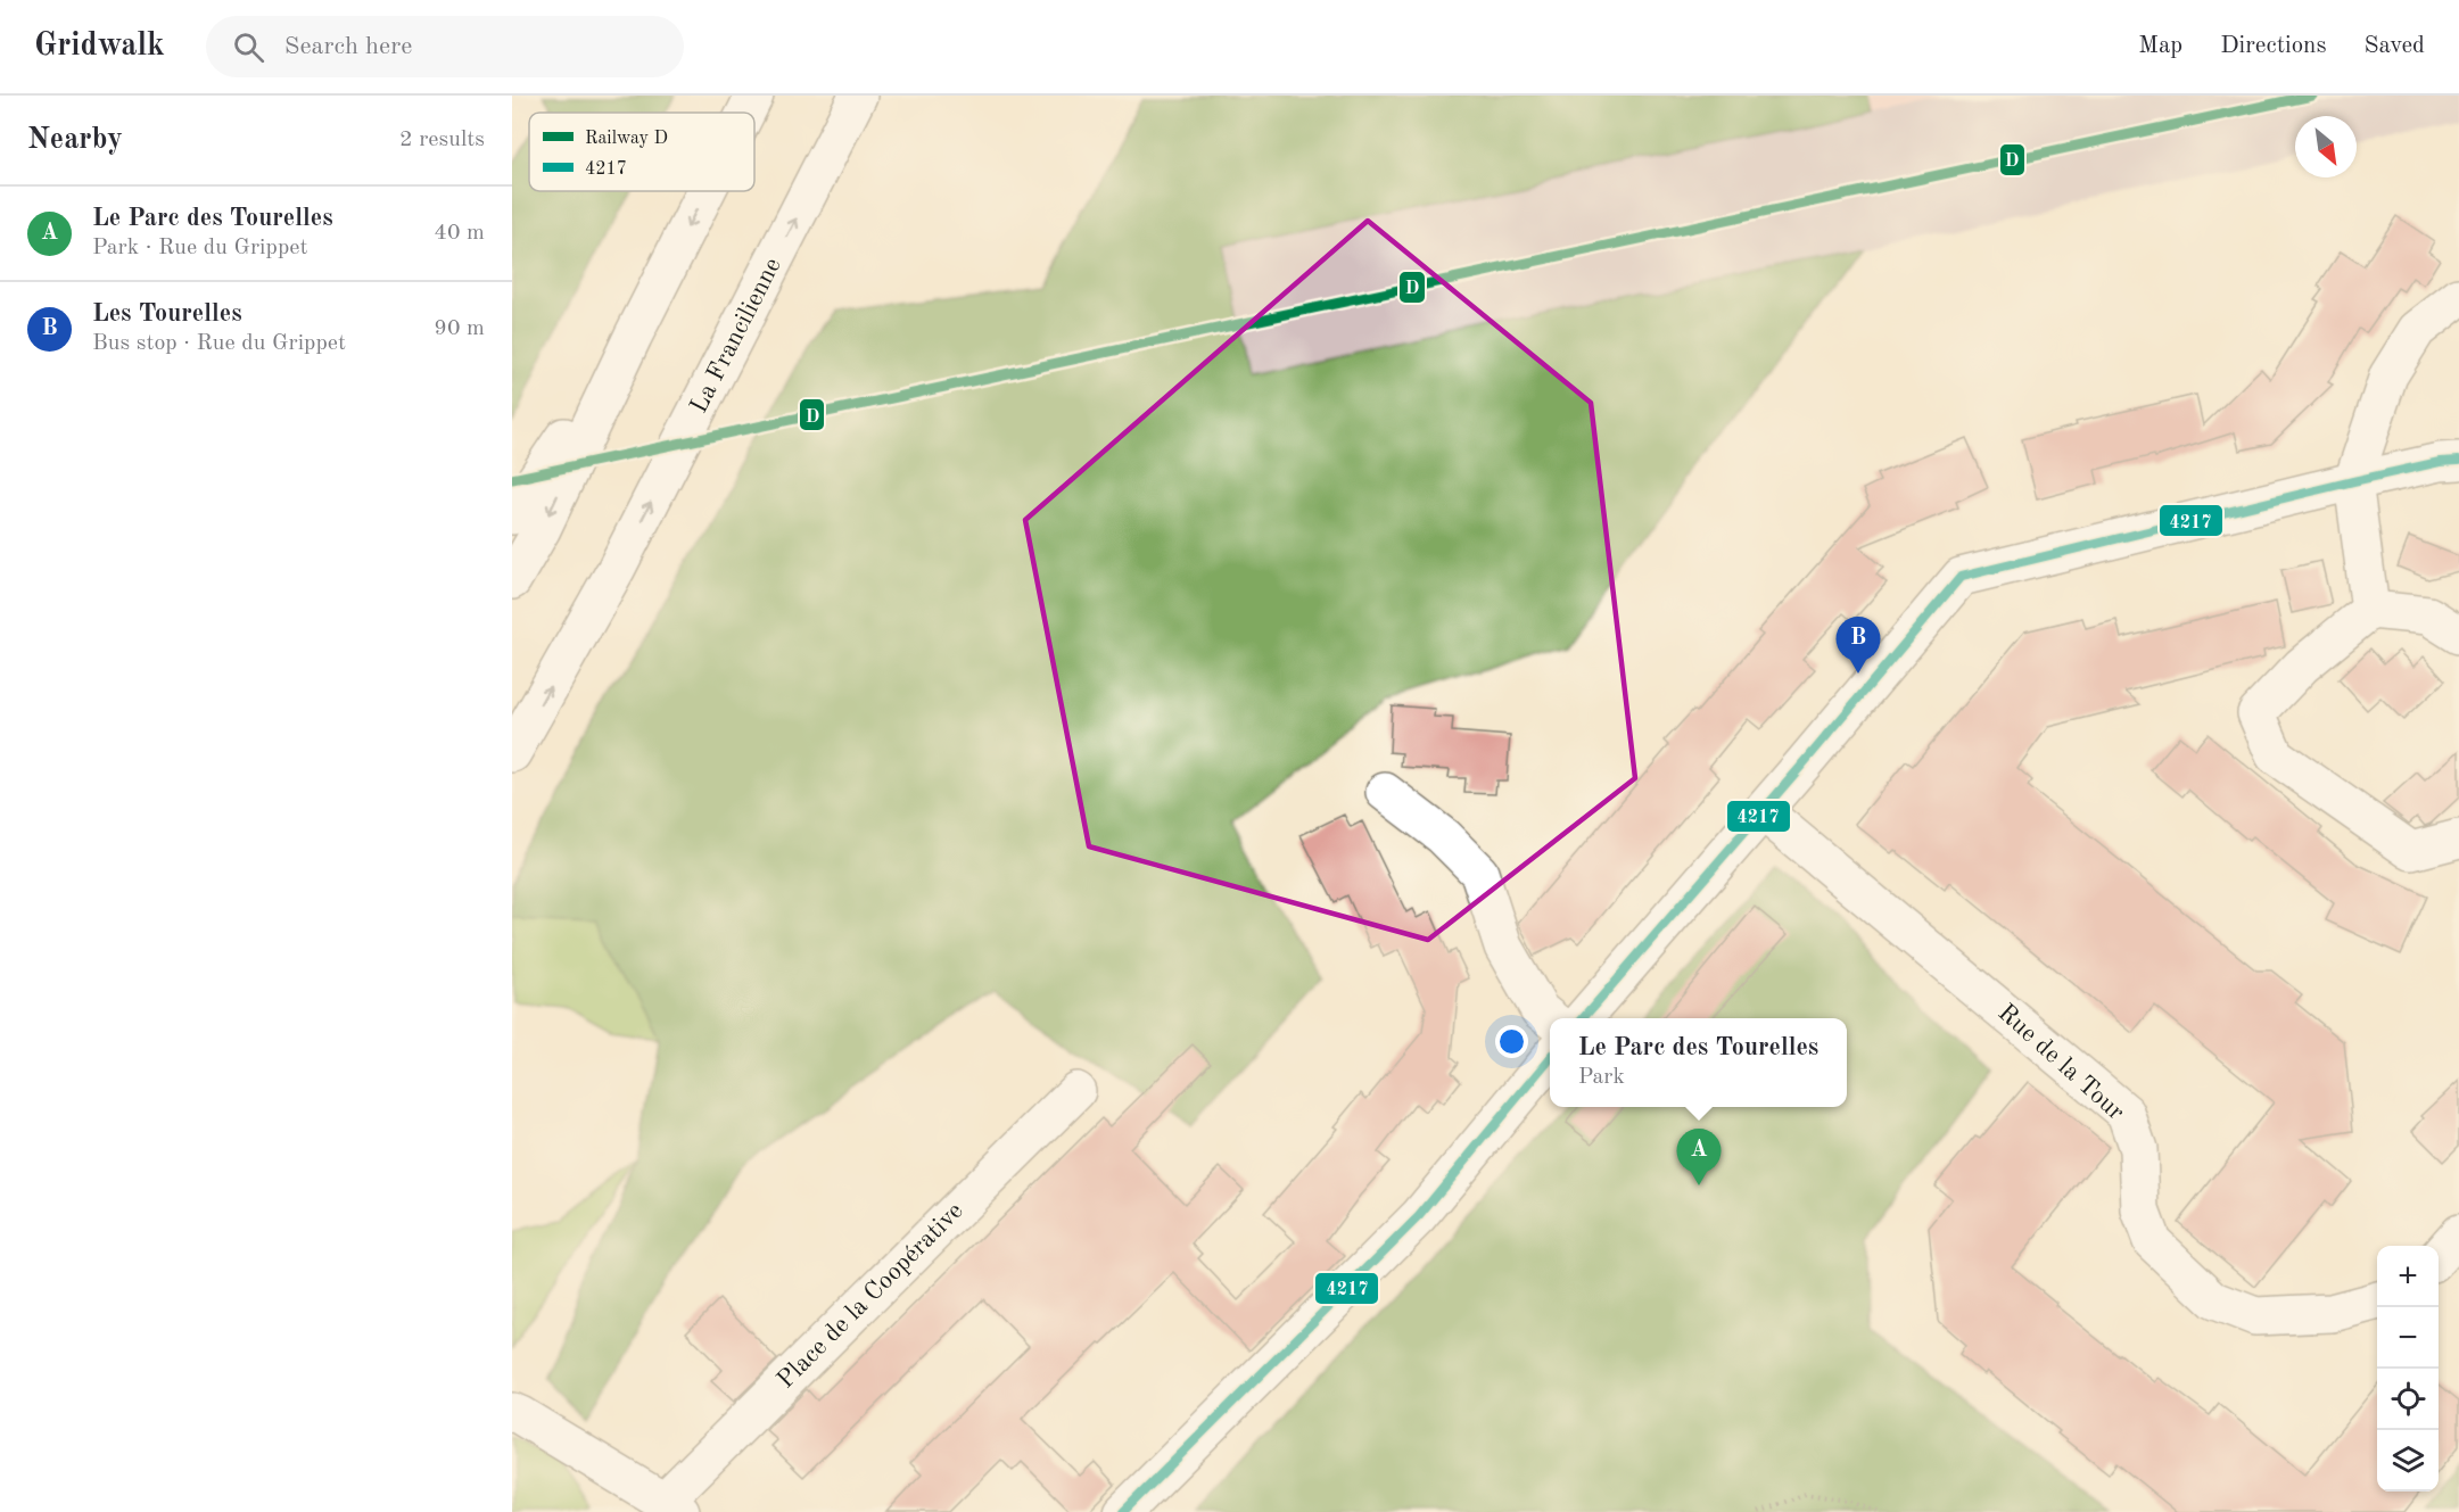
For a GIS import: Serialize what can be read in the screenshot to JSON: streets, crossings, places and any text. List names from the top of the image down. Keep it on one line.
{"streets":{"main road":["La Francilienne","Rue de la Tour","Place de la Coopérative"]},"lines":["rail line D","transit line 4217"],"legend":["Railway D","4217"],"north":"bottom right","page":{"header":"Gridwalk","search":"Search here","nav":["Map","Directions","Saved"],"heading":["Nearby","2 results"],"list":[{"mark":"A","name":"Le Parc des Tourelles","note":"Park · Rue du Grippet","value":"40 m"},{"mark":"B","name":"Les Tourelles","note":"Bus stop · Rue du Grippet","value":"90 m"}],"pins":["B","A"],"popup":["Le Parc des Tourelles","Park"],"map_buttons":["+","−"]}}
